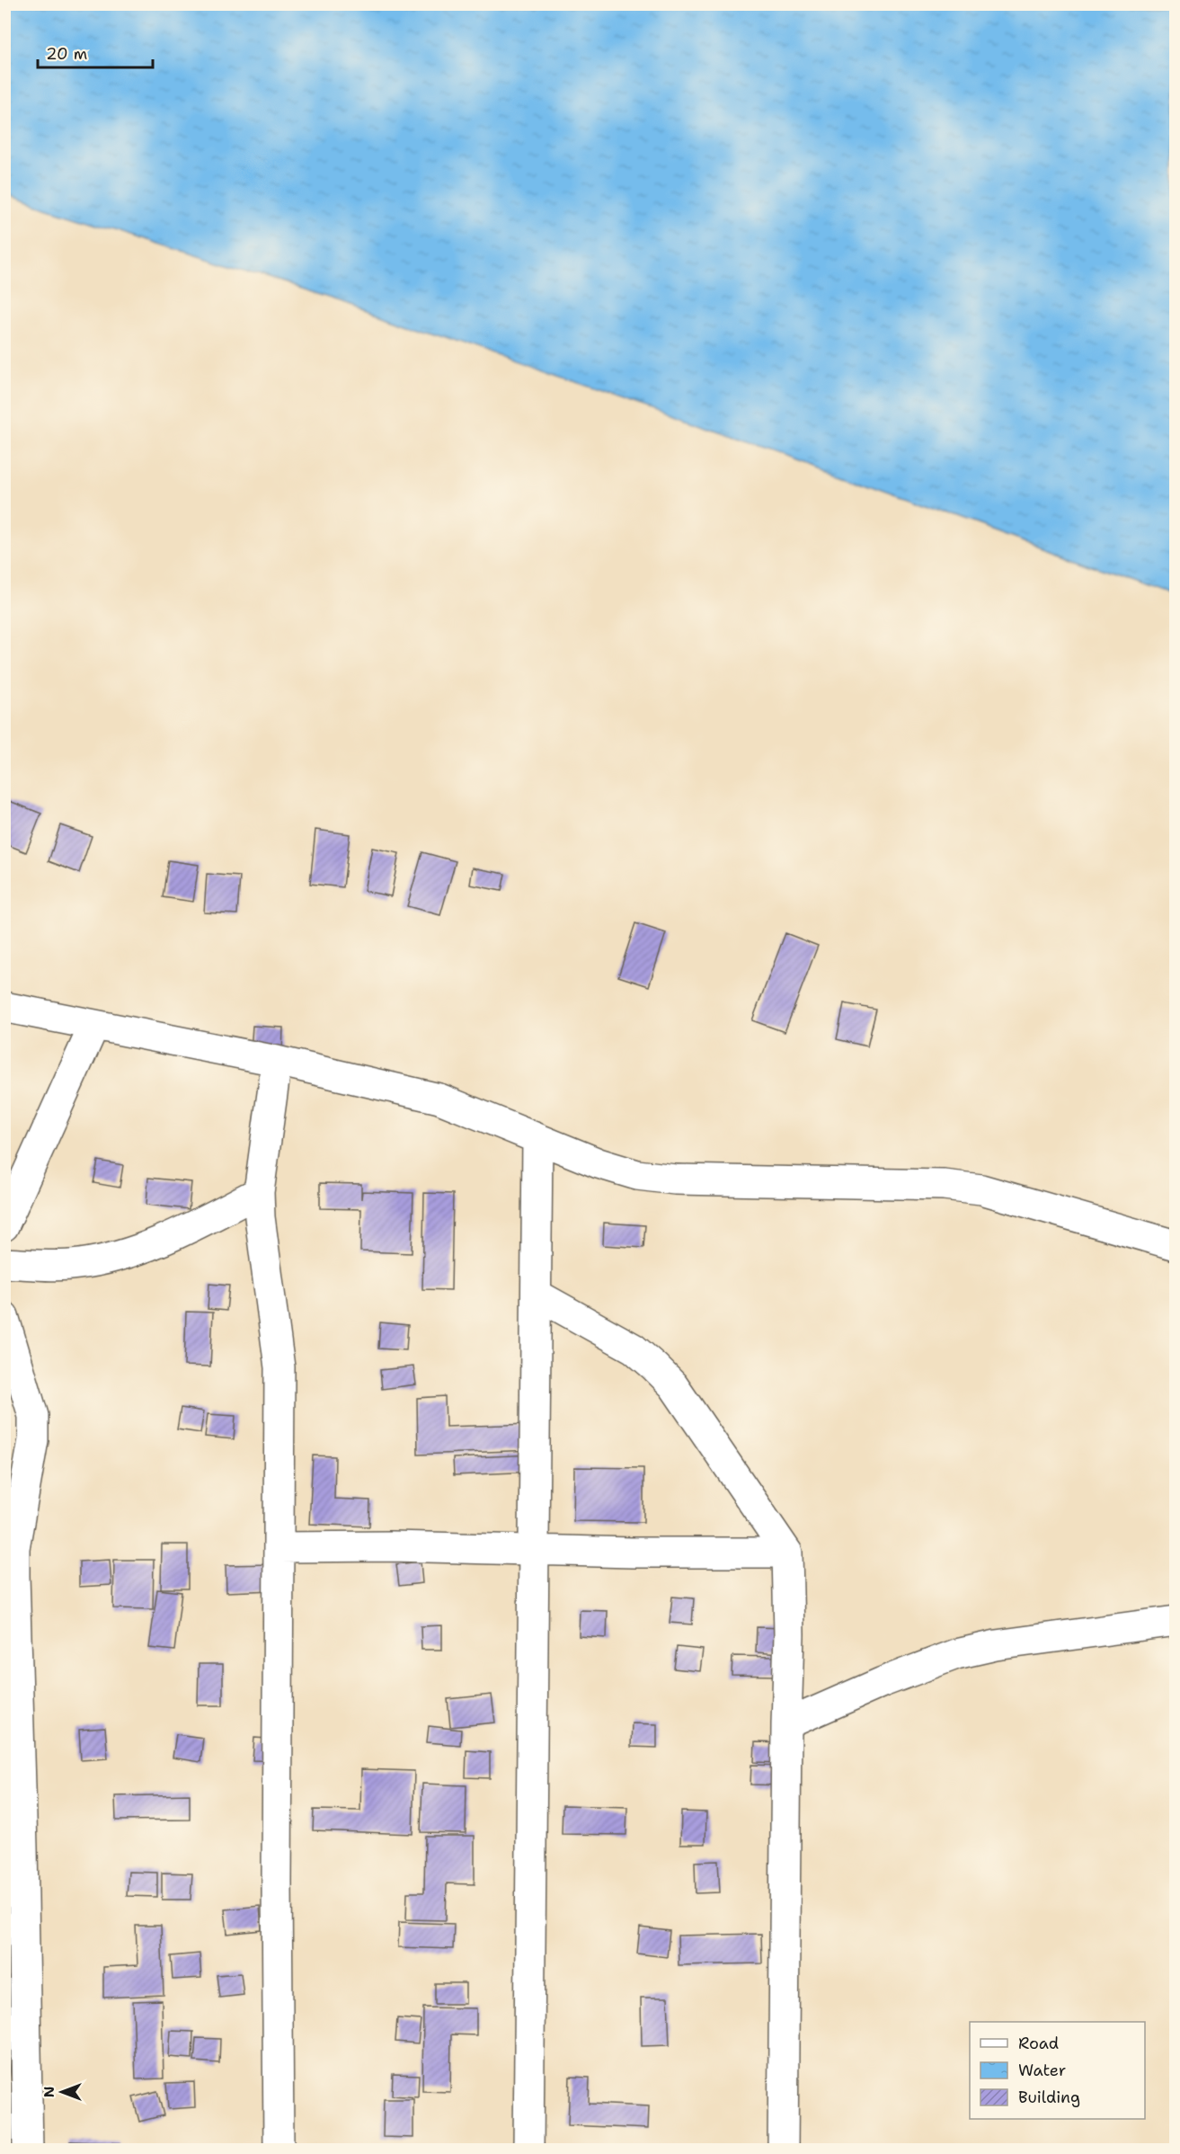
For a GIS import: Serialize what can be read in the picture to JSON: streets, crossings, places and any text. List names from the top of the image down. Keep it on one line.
{"legend":["Road","Water","Building"],"scale_bar":"20 m","north":"left"}
